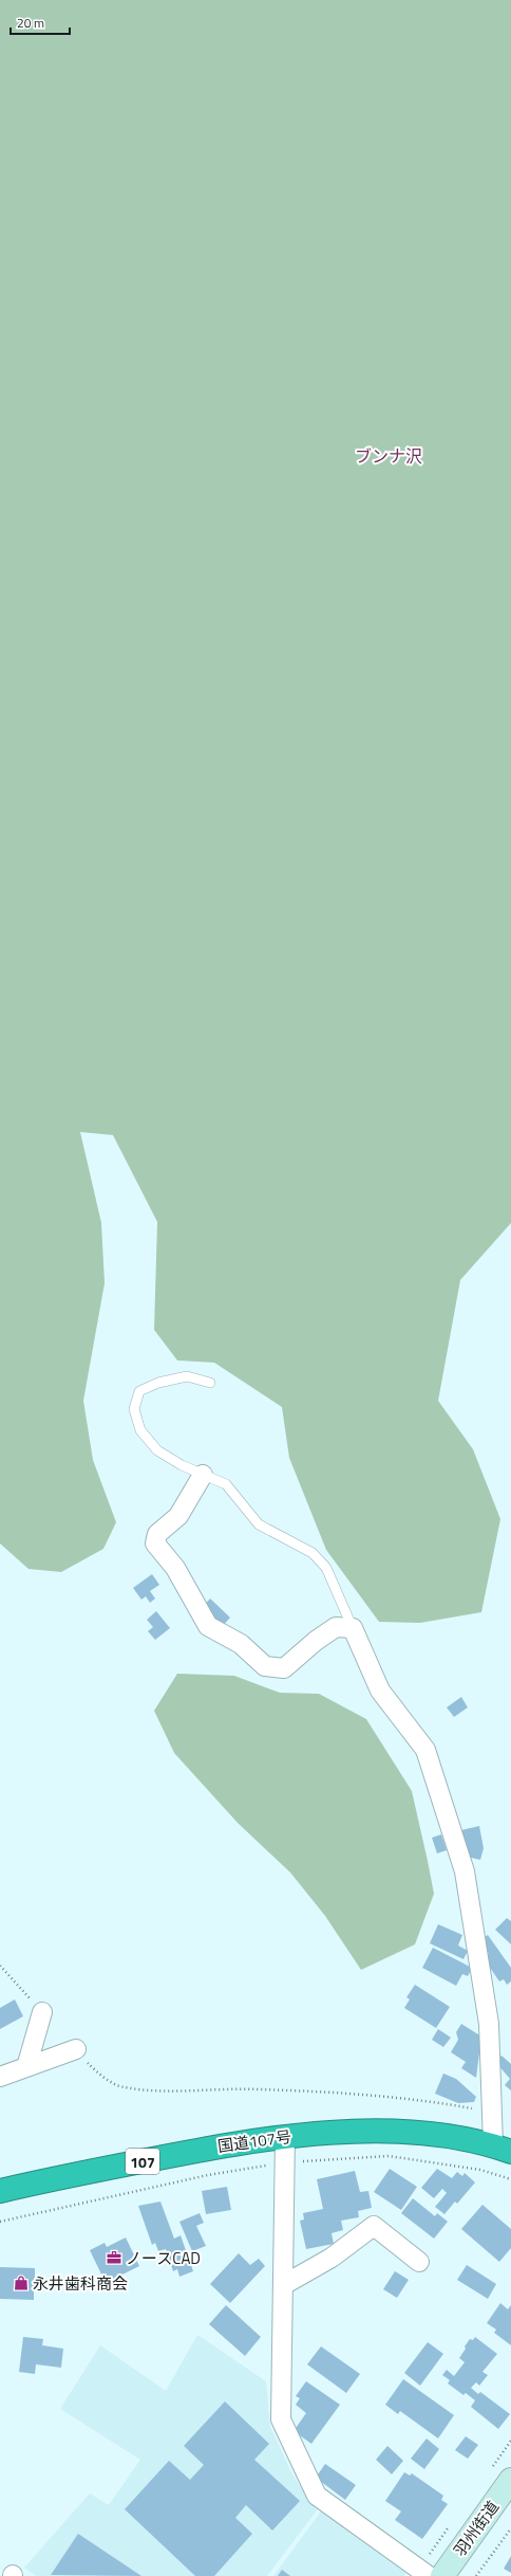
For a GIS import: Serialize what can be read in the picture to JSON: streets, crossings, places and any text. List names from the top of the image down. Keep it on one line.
{"streets":{"highway":["国道107号","107"],"street":["羽州街道"]},"districts":["ブンナ沢"],"places":{"office":["ノースCAD"],"shop":["永井歯科商会"]},"scale_bar":"20 m"}
